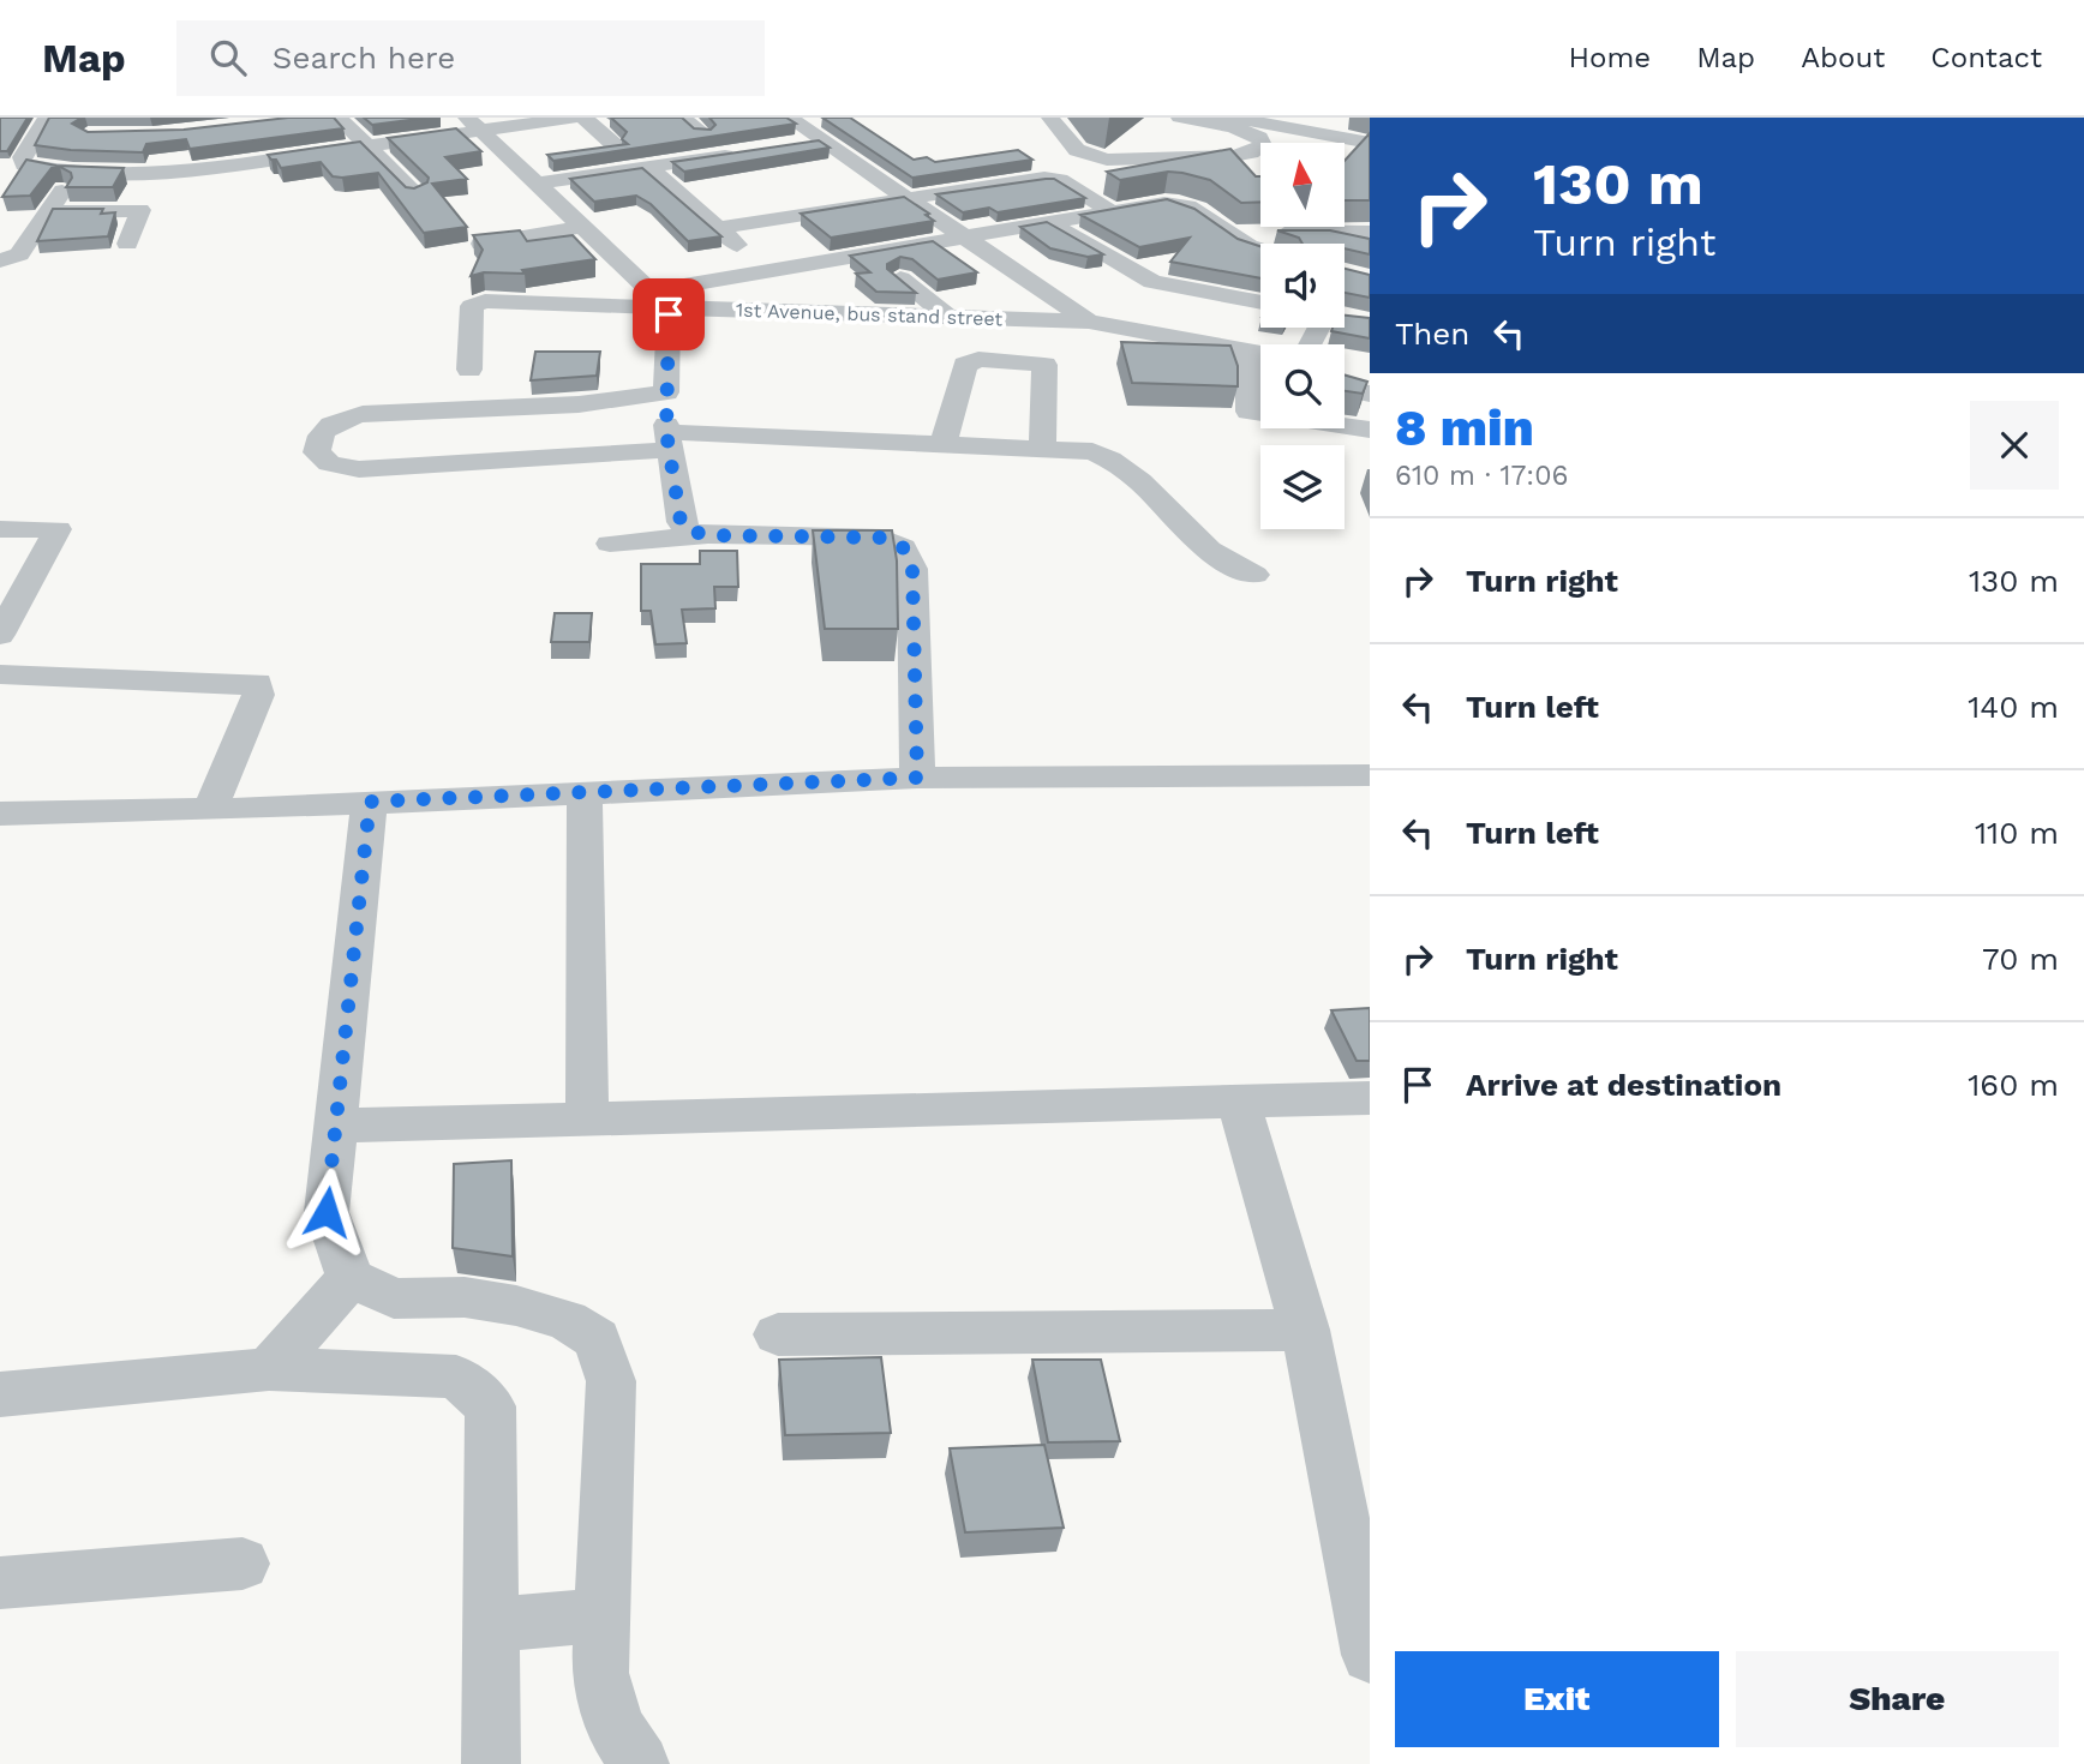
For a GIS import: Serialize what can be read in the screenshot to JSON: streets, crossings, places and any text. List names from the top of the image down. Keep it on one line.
{"streets":{"street":["1st Avenue, bus stand street"]},"north":"top","page":{"header":"Map","search":"Search here","nav":["Home","Map","About","Contact"],"turn":["130 m","Turn right"],"then":"Then","heading":["8 min","610 m · 17:06"],"list":[{"name":"Turn right","value":"130 m"},{"name":"Turn left","value":"140 m"},{"name":"Turn left","value":"110 m"},{"name":"Turn right","value":"70 m"},{"name":"Arrive at destination","value":"160 m"}],"buttons":["Exit","Share"]}}
